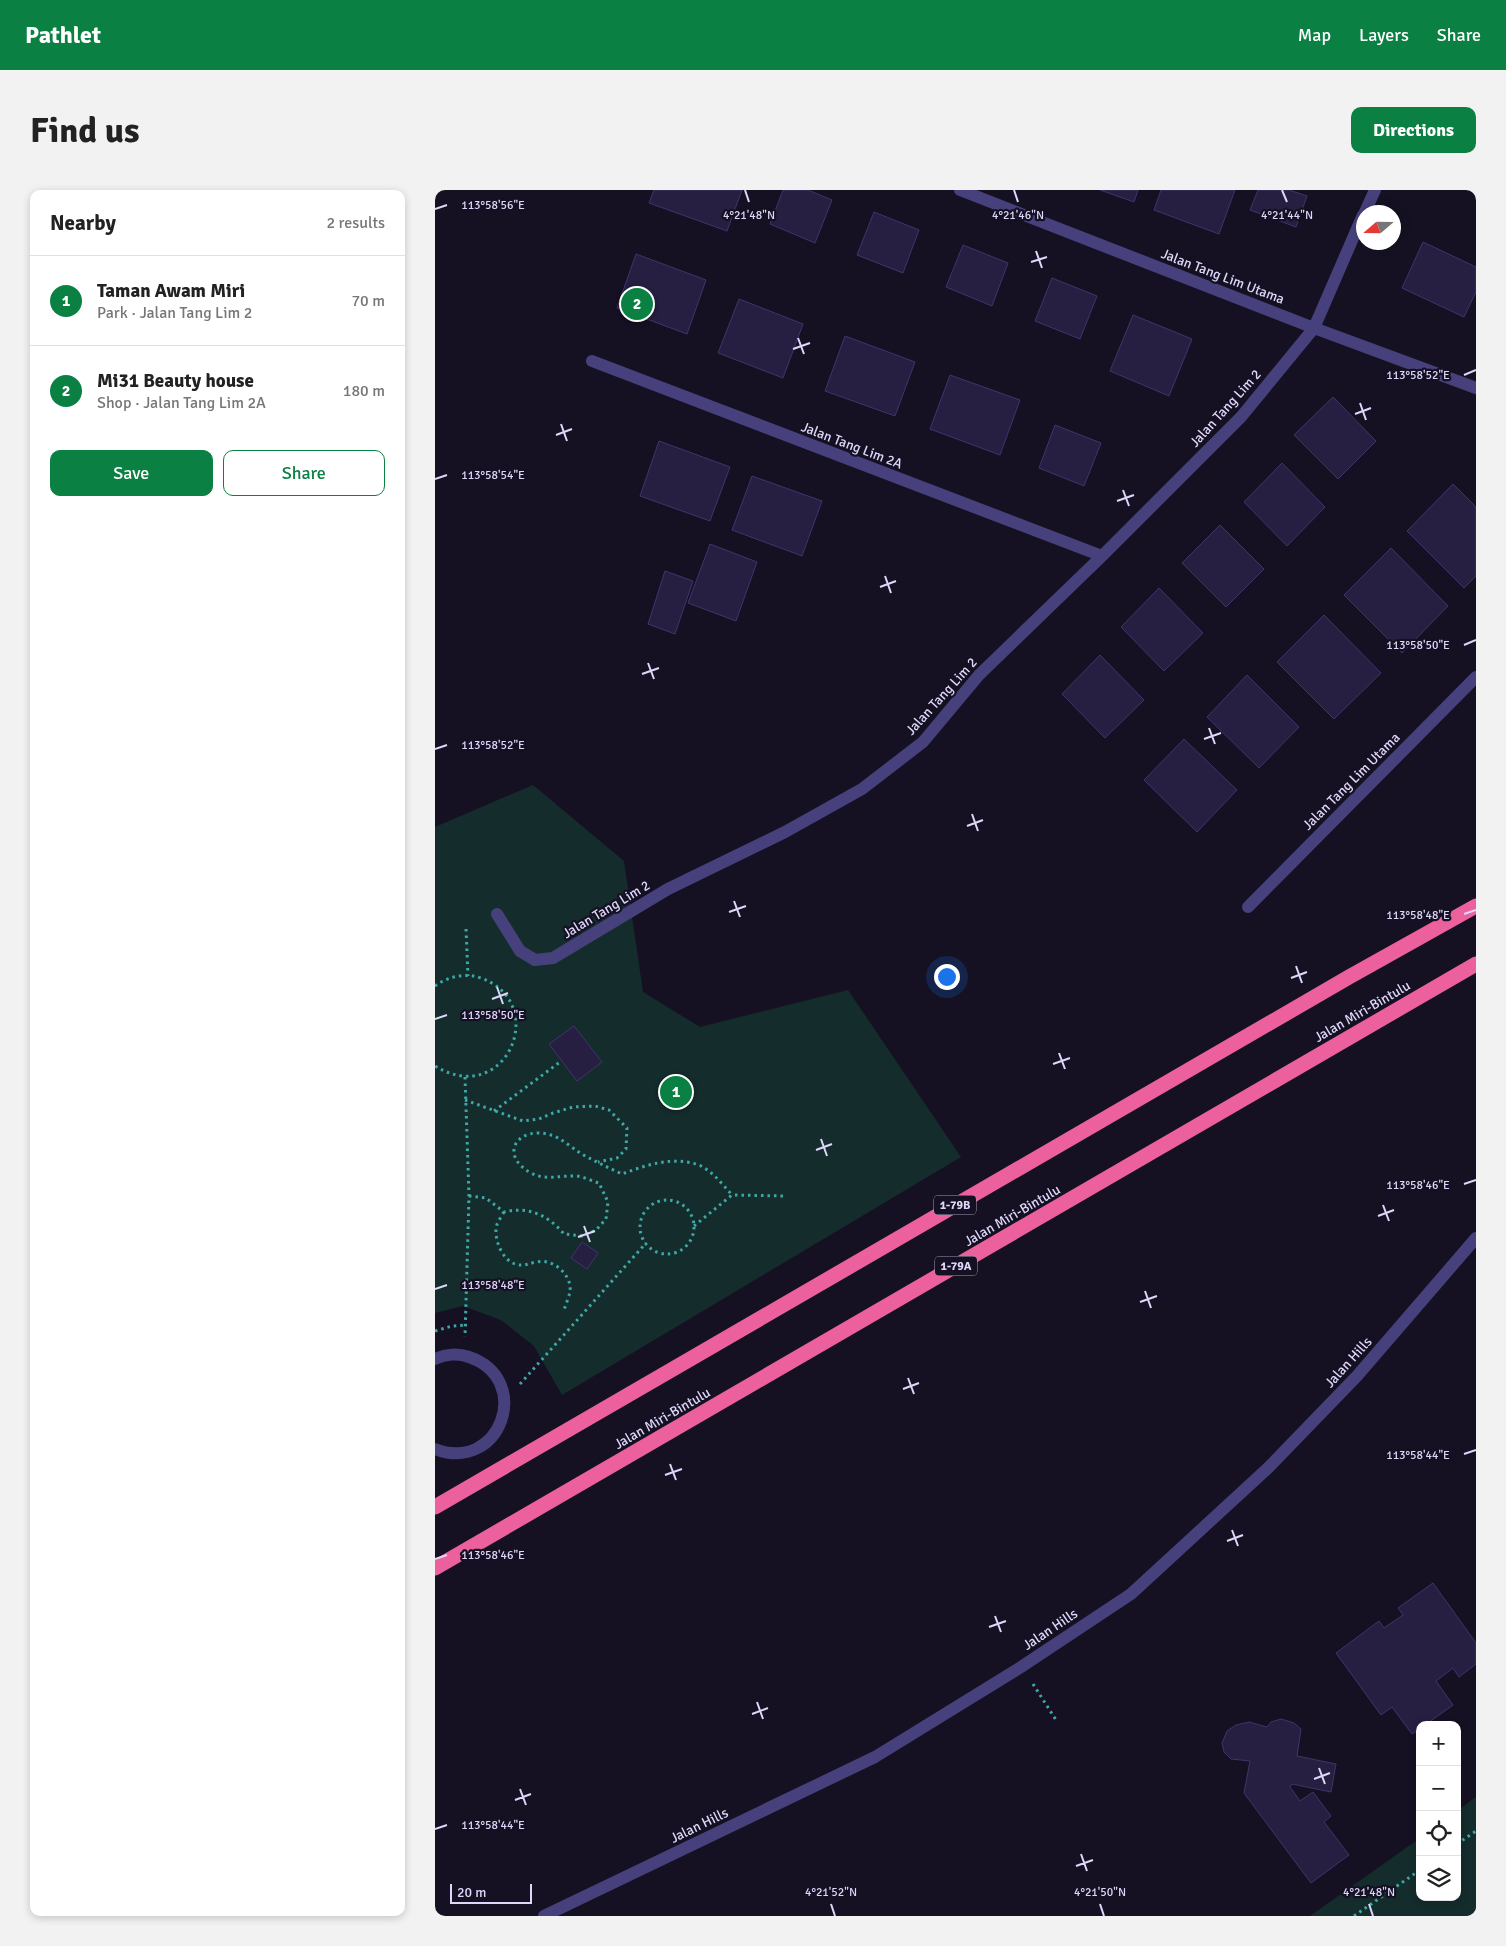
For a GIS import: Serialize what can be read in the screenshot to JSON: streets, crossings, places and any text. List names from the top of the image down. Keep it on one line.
{"streets":{"highway":["Jalan Miri-Bintulu","1-79B","1-79A"],"street":["Jalan Tang Lim Utama","Jalan Tang Lim 2","Jalan Tang Lim 2A","Jalan Hills"]},"crossings":[["Jalan Tang Lim Utama","Jalan Tang Lim 2"],["Jalan Tang Lim 2","Jalan Tang Lim 2A"]],"scale_bar":"20 m","north":"left","page":{"header":"Pathlet","nav":["Map","Layers","Share"],"buttons":["Directions",["Save","Share"]],"title":"Find us","heading":["Nearby","2 results"],"list":[{"mark":"1","name":"Taman Awam Miri","note":"Park · Jalan Tang Lim 2","value":"70 m"},{"mark":"2","name":"Mi31 Beauty house","note":"Shop · Jalan Tang Lim 2A","value":"180 m"}],"pins":["2","1"],"map_buttons":["+","−"],"scale":"20 m"},"coordinates":["113°58'56\"E","4°21'48\"N","4°21'46\"N","4°21'44\"N","113°58'52\"E","113°58'54\"E","113°58'50\"E","113°58'48\"E","113°58'46\"E","113°58'44\"E","4°21'52\"N","4°21'50\"N"]}
